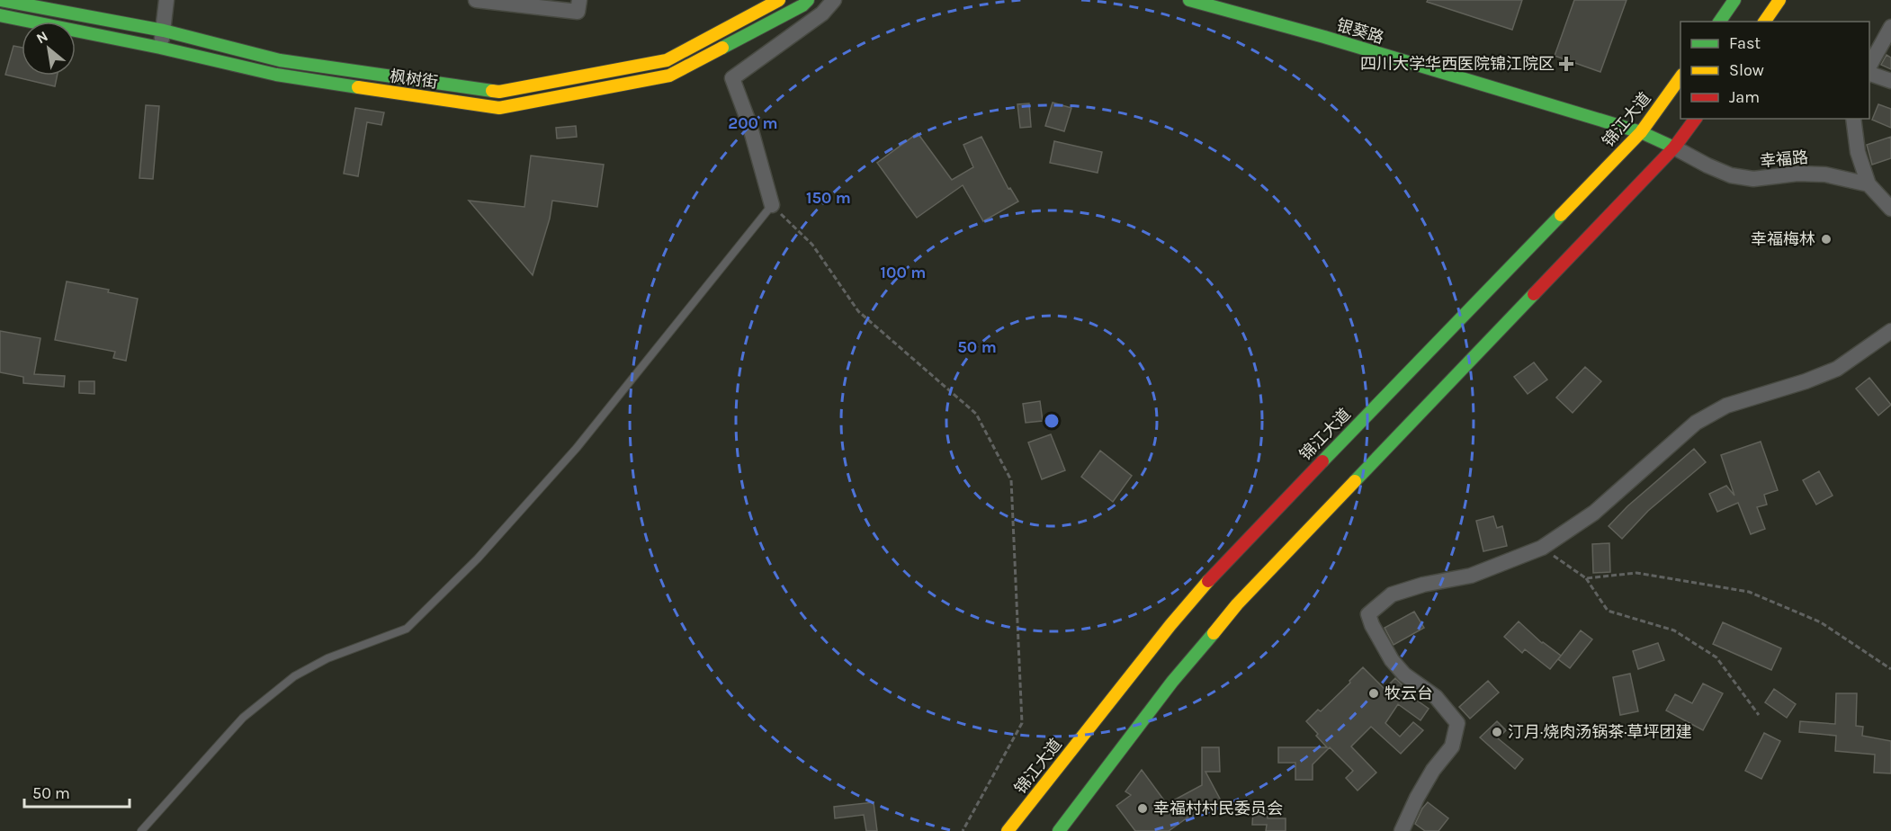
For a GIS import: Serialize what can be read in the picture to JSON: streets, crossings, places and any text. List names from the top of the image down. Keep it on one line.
{"streets":{"street":["银葵路","枫树街","锦江大道","幸福路"]},"crossings":[["银葵路","锦江大道"],["银葵路","幸福路"]],"places":{"health":["四川大学华西医院锦江院区"],"other":["幸福梅林","牧云台","汀月·烧肉汤锅茶·草坪团建","幸福村村民委员会"]},"legend":["Fast","Slow","Jam"],"scale_bar":"50 m","north":"top left","rings":["200 m","150 m","100 m","50 m"]}
